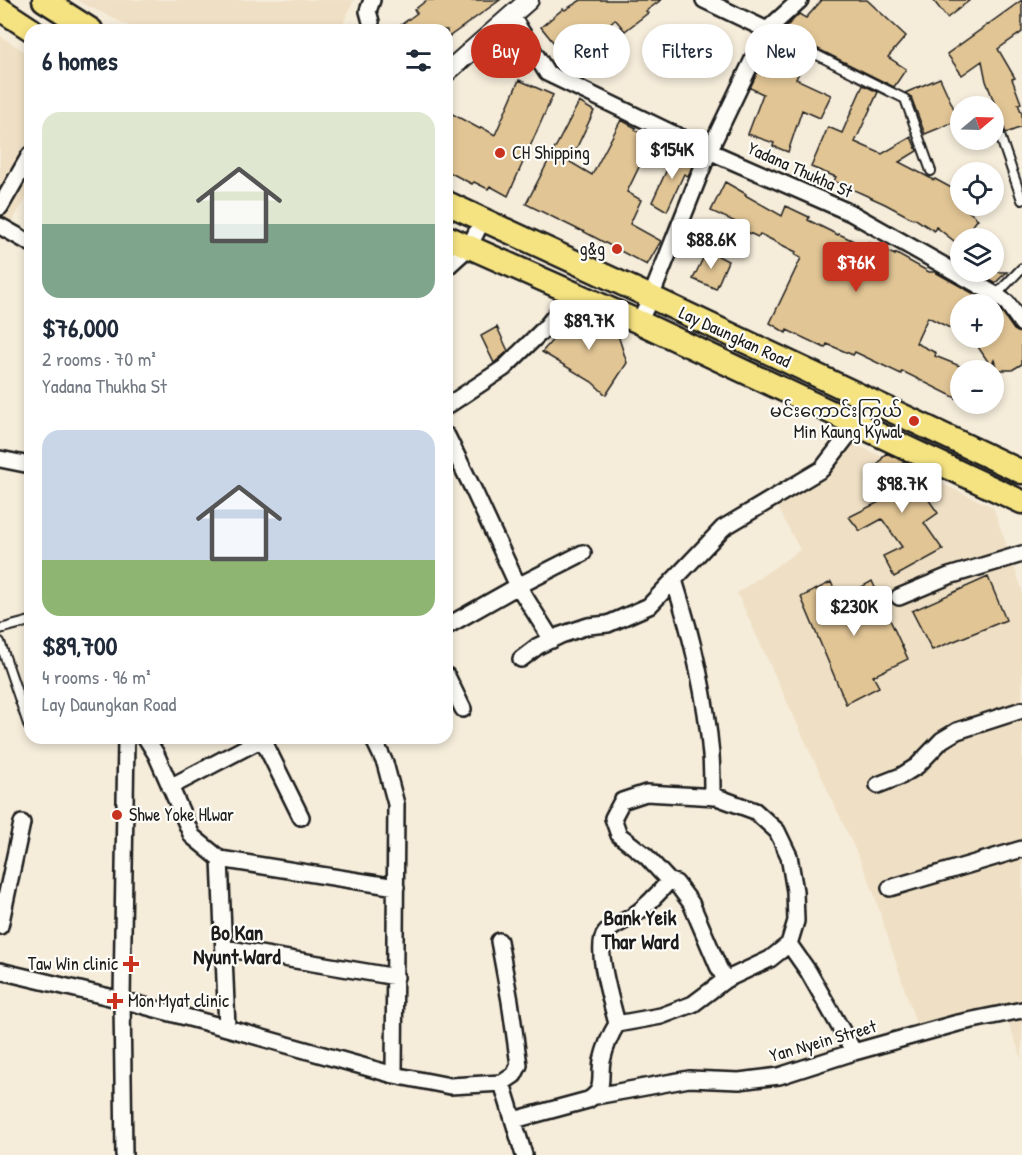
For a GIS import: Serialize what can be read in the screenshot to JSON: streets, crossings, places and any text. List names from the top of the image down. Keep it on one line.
{"streets":{"main road":["Lay Daungkan Road"],"street":["Yadana Thukha St","Yan Nyein Street"]},"districts":["Bank Yeik Thar Ward","Bo Kan Nyunt Ward"],"places":{"other":["CH Shipping","g&g","မင်းကောင်းကြွယ် Min Kaung Kywal","Shwe Yoke Hlwar"],"health":["Taw Win clinic","Mon Myat clinic"]},"north":"right","page":{"chip":["Buy","Rent","Filters","New"],"heading":"6 homes","map_buttons":["+","−"],"list":[{"name":"$76,000","note":"2 rooms · 70 m² · Yadana Thukha St"},{"name":"$89,700","note":"4 rooms · 96 m² · Lay Daungkan Road"}],"price":["$154K","$88.6K","$76K","$89.7K","$98.7K","$230K"]}}
